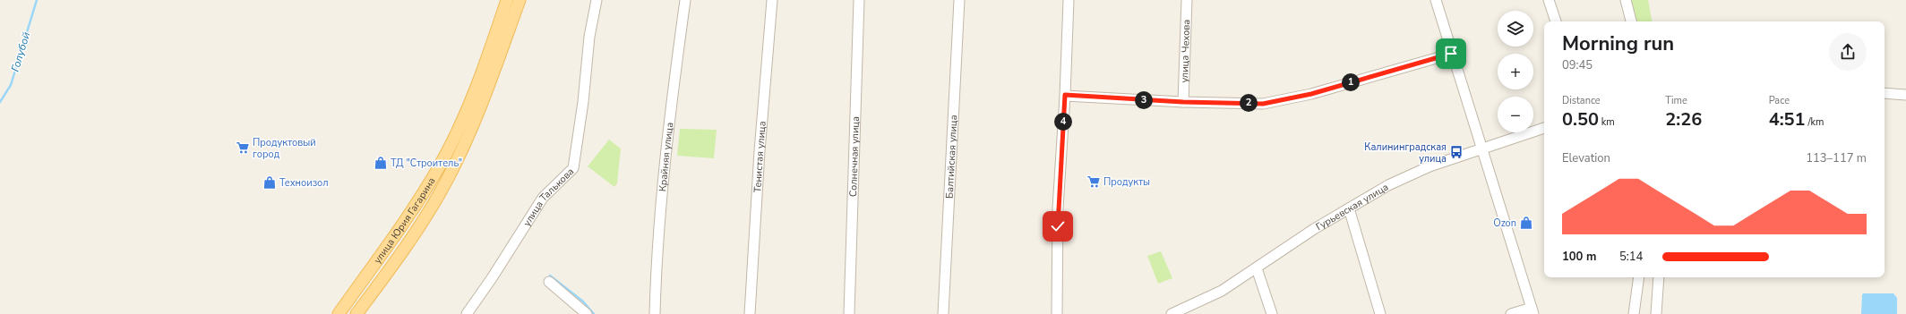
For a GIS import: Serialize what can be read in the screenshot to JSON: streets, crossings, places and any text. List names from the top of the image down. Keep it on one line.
{"streets":{"main road":["улица Юрия Гагарина"],"street":["улица Чехова","Крайняя улица","Тенистая улица","Балтийская улица","Солнечная улица","улица Талькова","Гурьевская улица"]},"water":["Голубой"],"places":{"supermarket":["Продуктовый город","Продукты"],"bus stop":["Калининградская улица"],"shop":["ТД \"Строитель\"","Техноизол","Ozon"]},"page":{"map_buttons":["+","−"],"heading":["Morning run","09:45"],"pins":["1","3","2","4"],"stats":[["Distance","0.50 km"],["Time","2:26"],["Pace","4:51 /km"]],"chart":["Elevation","113–117 m"],"list":[{"name":"100 m","note":"5:14"}]}}
